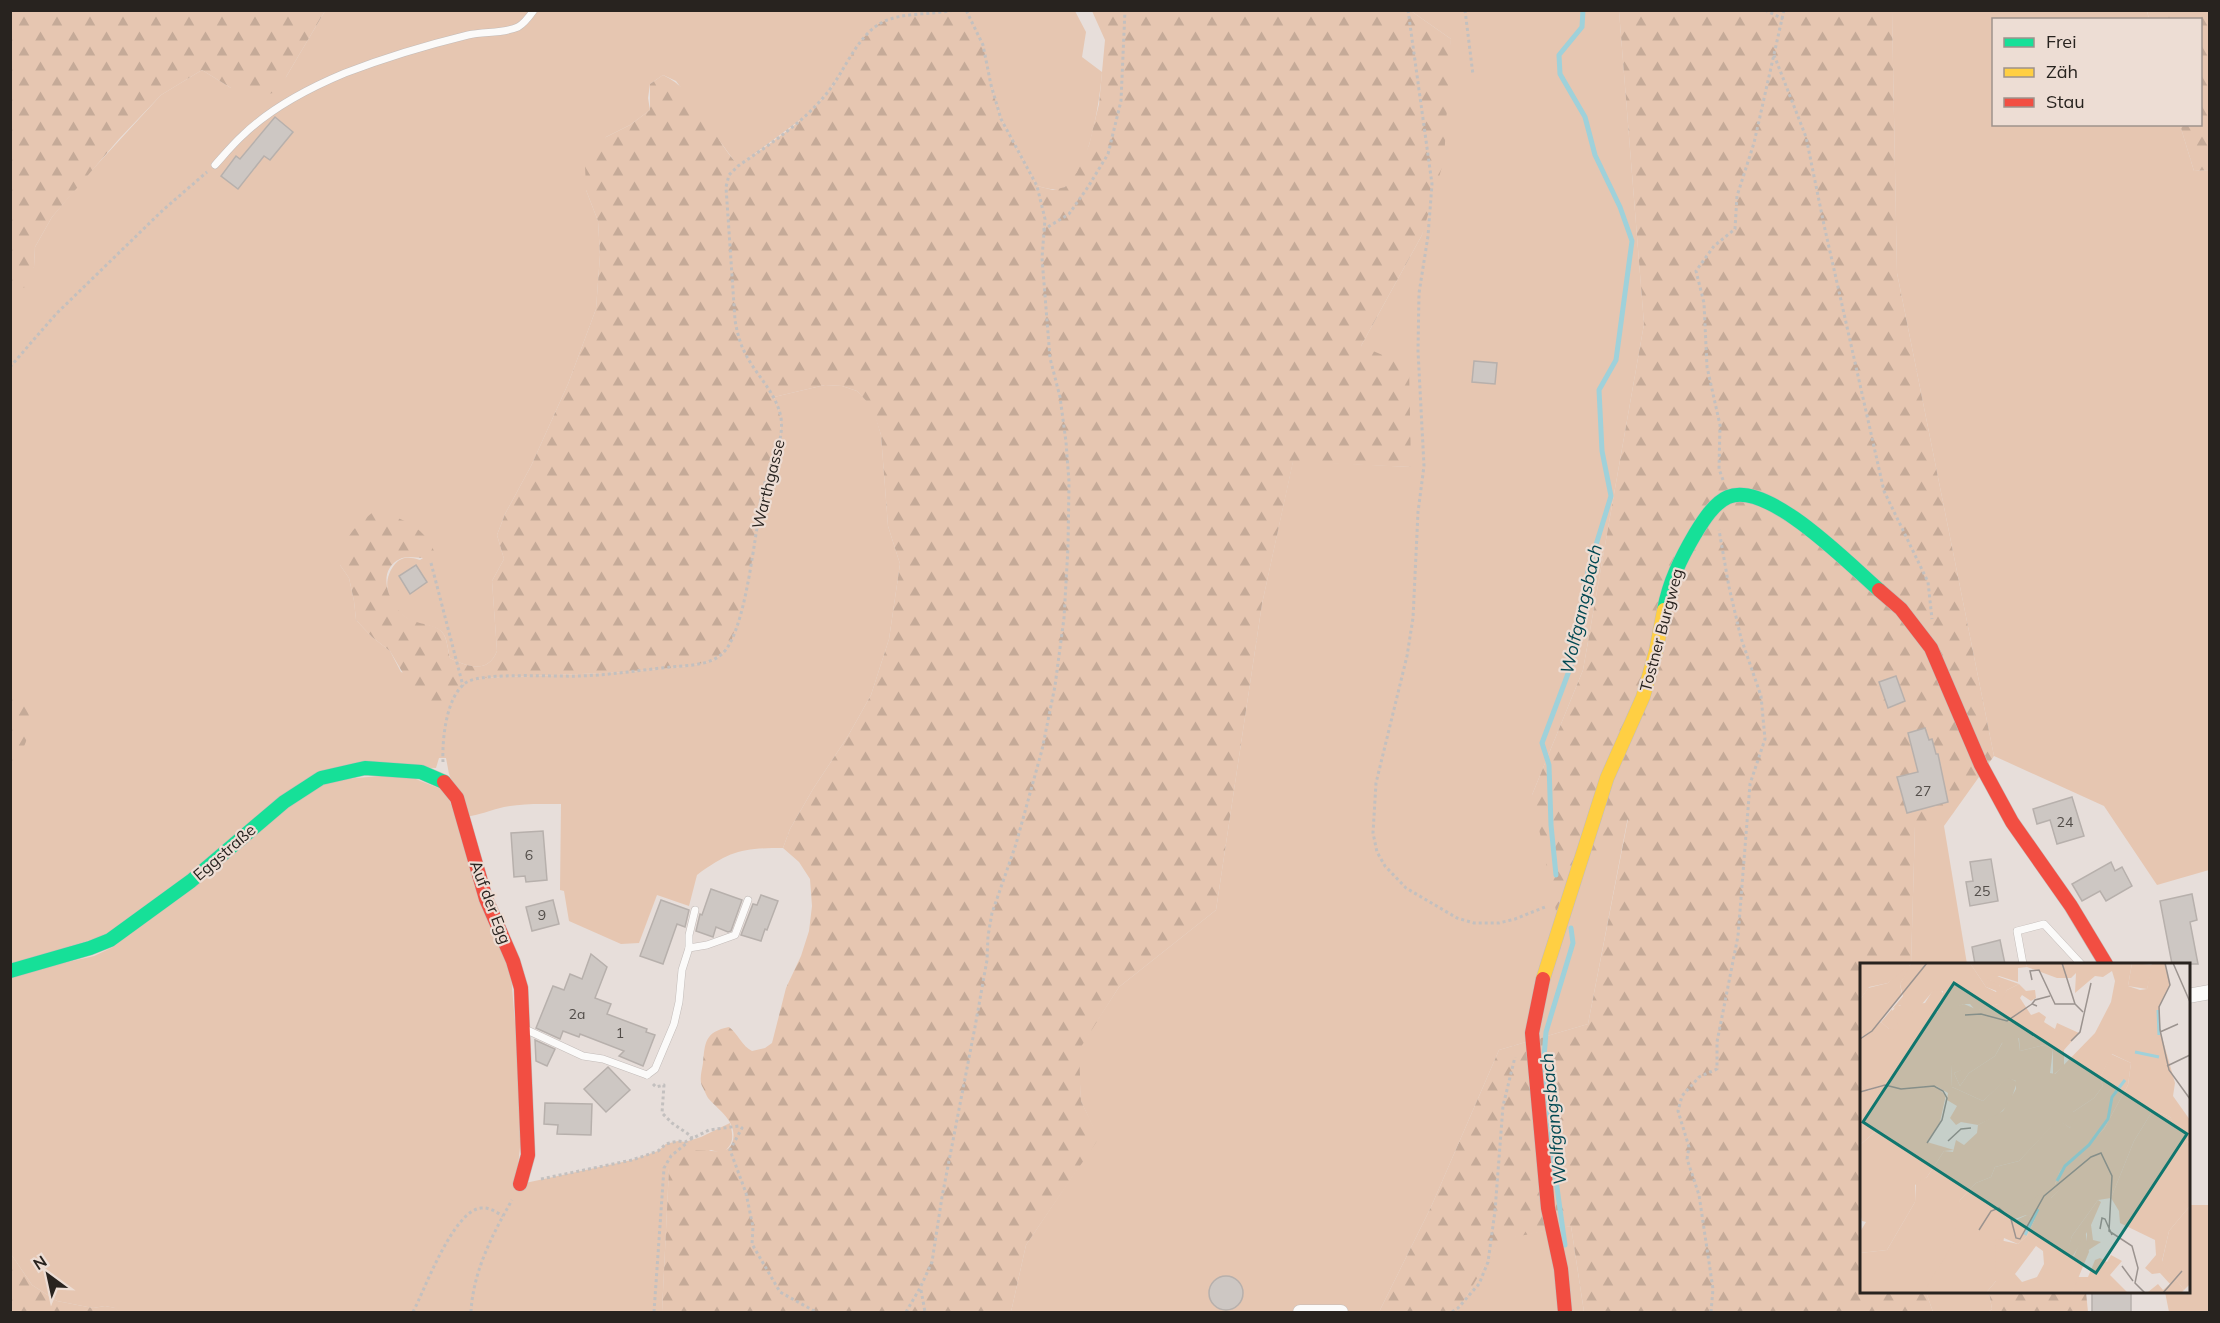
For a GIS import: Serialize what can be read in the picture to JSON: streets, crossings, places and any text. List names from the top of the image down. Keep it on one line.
{"streets":{"street":["Tostner Burgweg","Eggstraße","Auf der Egg"],"path":["Warthgasse"]},"crossings":[["Eggstraße","Auf der Egg"]],"water":["Wolfgangsbach"],"house_numbers":["27","24","6","25","9","2a","1"],"legend":["Frei","Zäh","Stau"],"north":"top left"}
